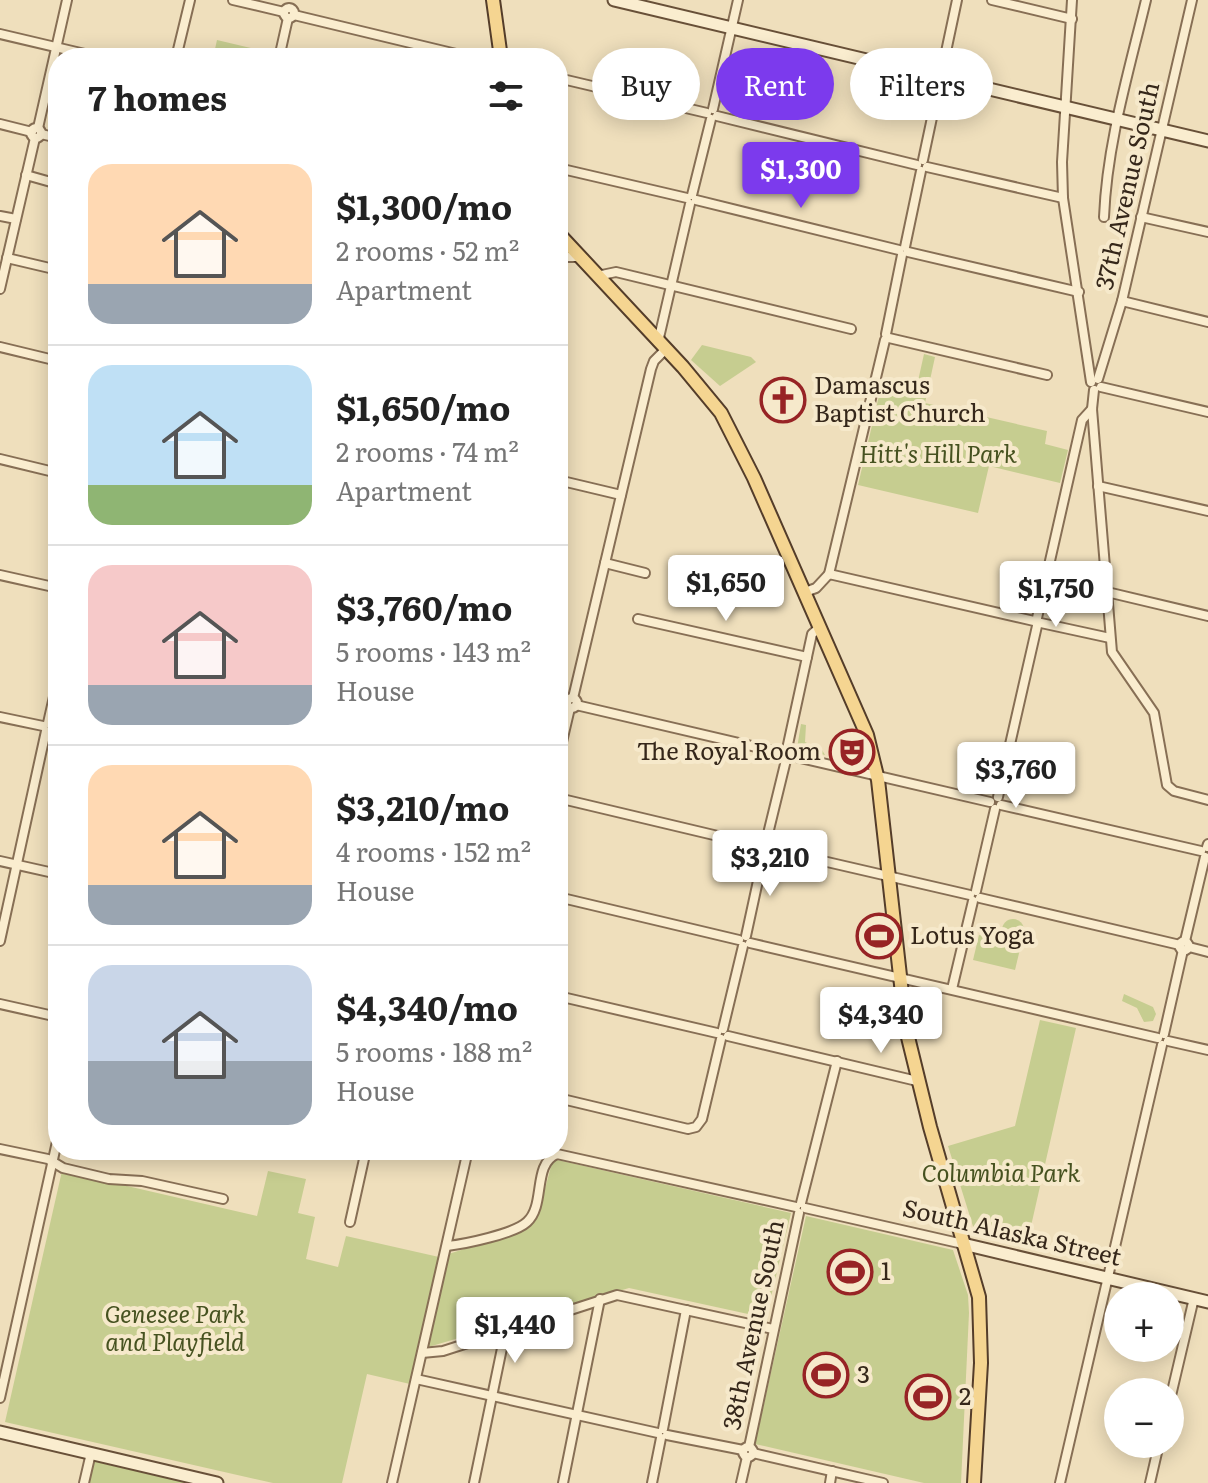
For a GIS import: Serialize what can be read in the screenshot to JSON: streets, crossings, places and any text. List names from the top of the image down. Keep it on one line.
{"streets":{"street":["37th Avenue South","South Alaska Street","38th Avenue South"]},"crossings":[["South Alaska Street","38th Avenue South"]],"parks":["Hitt's Hill Park","Columbia Park","Genesee Park and Playfield"],"places":{"church":["Damascus Baptist Church"],"theatre":["The Royal Room"],"sports":["Lotus Yoga","1","3","2"]},"page":{"chip":["Buy","Rent","Filters"],"heading":"7 homes","price":["$1,300","$1,650","$1,750","$3,760","$3,210","$4,340","$1,440"],"list":[{"name":"$1,300/mo","note":"2 rooms · 52 m² · Apartment"},{"name":"$1,650/mo","note":"2 rooms · 74 m² · Apartment"},{"name":"$3,760/mo","note":"5 rooms · 143 m² · House"},{"name":"$3,210/mo","note":"4 rooms · 152 m² · House"},{"name":"$4,340/mo","note":"5 rooms · 188 m² · House"}],"map_buttons":["+","−"]}}
